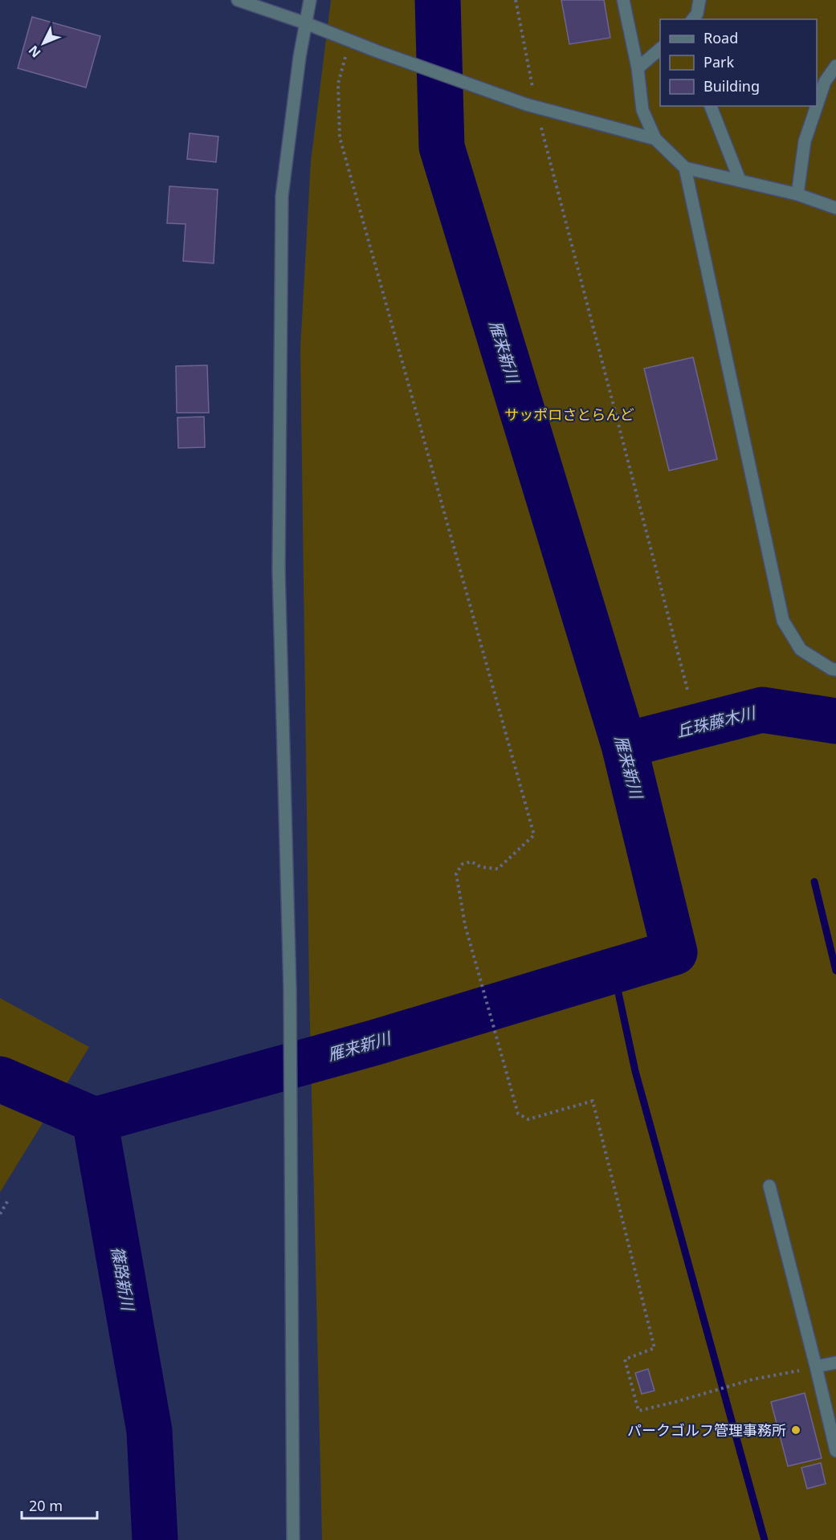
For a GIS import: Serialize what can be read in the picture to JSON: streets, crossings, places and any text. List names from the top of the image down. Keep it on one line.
{"water":["雁来新川","丘珠藤木川","篠路新川"],"parks":["サッポロさとらんど"],"places":["パークゴルフ管理事務所"],"legend":["Road","Park","Building"],"scale_bar":"20 m","north":"bottom left"}
